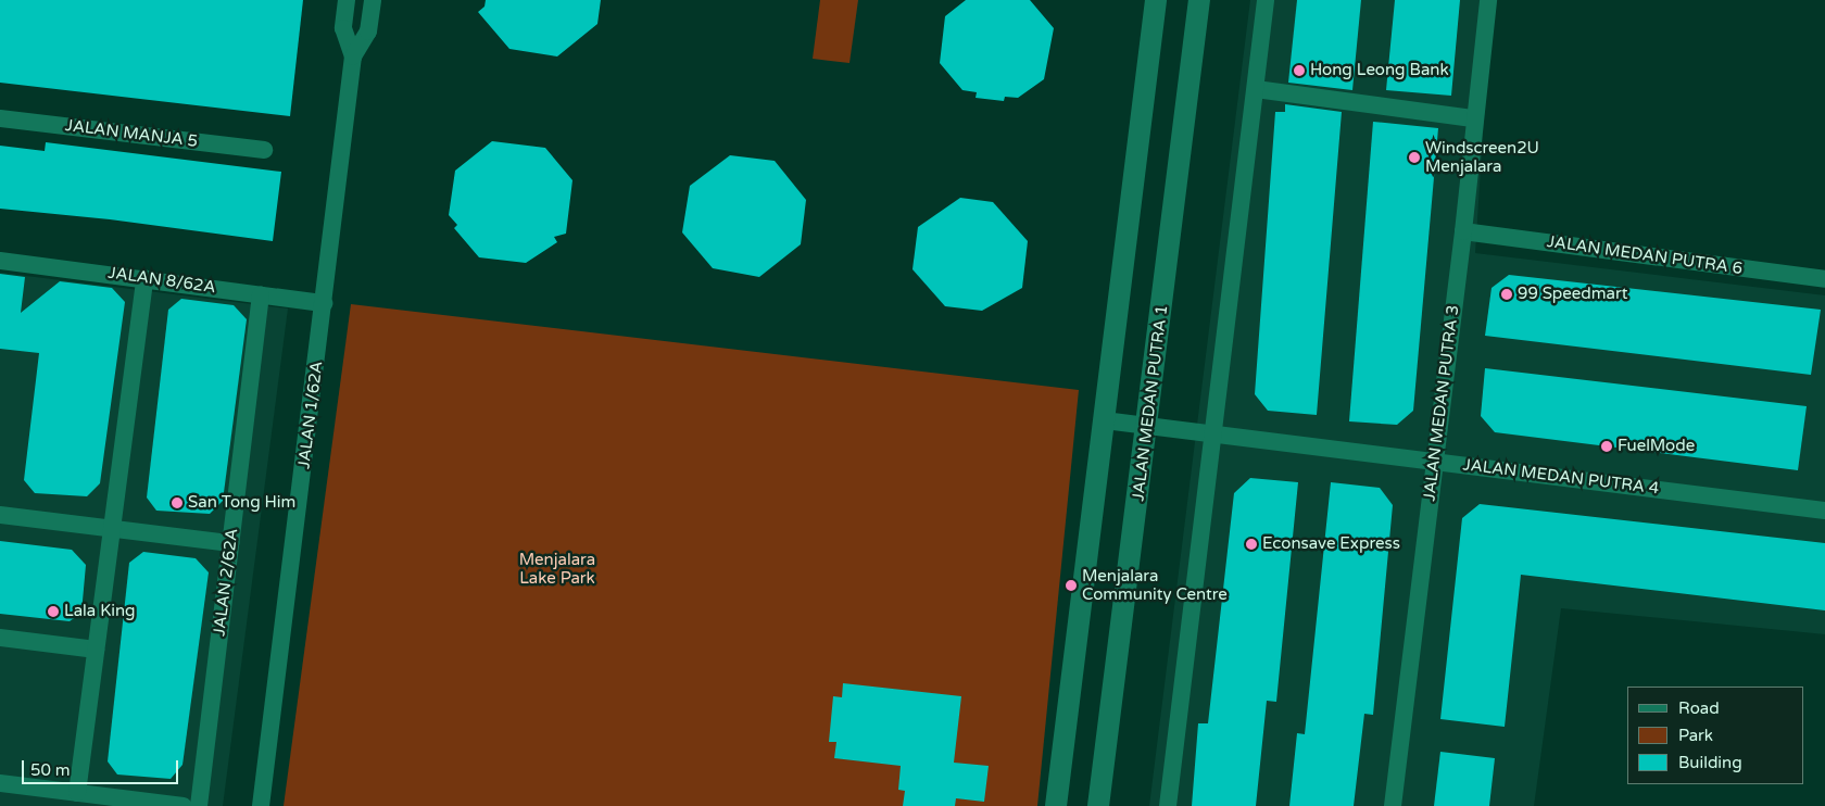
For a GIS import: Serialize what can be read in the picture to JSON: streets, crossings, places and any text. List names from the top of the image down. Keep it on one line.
{"streets":{"street":["JALAN MANJA 5","JALAN MEDAN PUTRA 6","JALAN 8/62A","JALAN MEDAN PUTRA 1","JALAN MEDAN PUTRA 3","JALAN 1/62A","JALAN MEDAN PUTRA 4","JALAN 2/62A"]},"crossings":[["JALAN MEDAN PUTRA 6","JALAN MEDAN PUTRA 3"],["JALAN 8/62A","JALAN 1/62A"],["JALAN 8/62A","JALAN 2/62A"],["JALAN MEDAN PUTRA 1","JALAN MEDAN PUTRA 4"],["JALAN MEDAN PUTRA 3","JALAN MEDAN PUTRA 4"]],"parks":["Menjalara Lake Park"],"places":["Hong Leong Bank","Windscreen2U Menjalara","99 Speedmart","FuelMode","San Tong Him","Econsave Express","Menjalara Community Centre","Lala King"],"legend":["Road","Park","Building"],"scale_bar":"50 m"}
